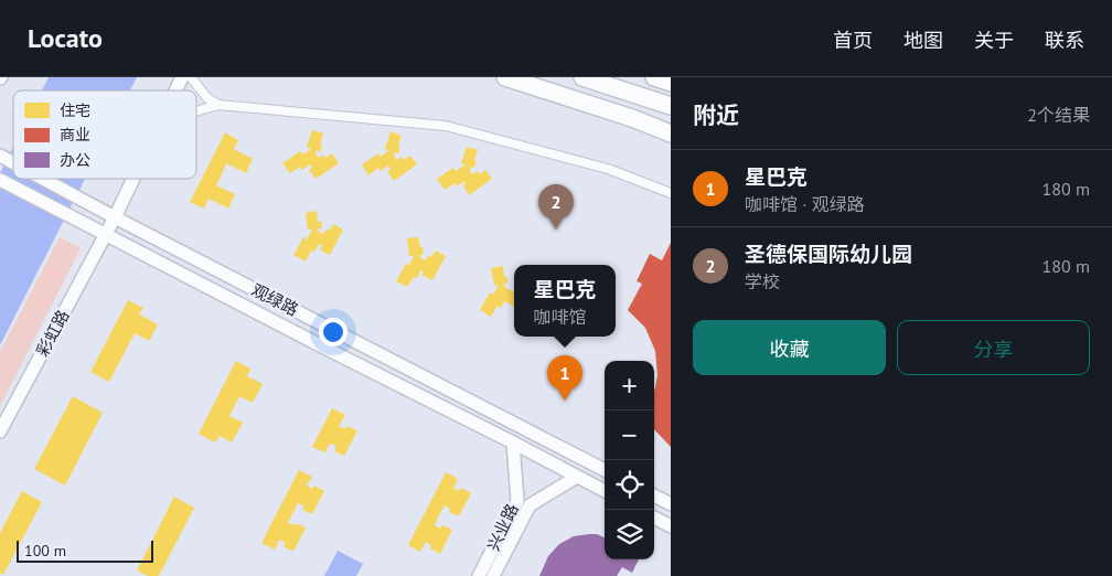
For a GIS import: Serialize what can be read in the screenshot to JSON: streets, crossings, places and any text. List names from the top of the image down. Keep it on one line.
{"streets":{"main road":["观绿路","彩虹路","兴业路"]},"crossings":[["观绿路","彩虹路"],["观绿路","兴业路"]],"legend":["住宅","商业","办公"],"scale_bar":"100 m","page":{"header":"Locato","nav":["首页","地图","关于","联系"],"heading":["附近","2个结果"],"list":[{"mark":"1","name":"星巴克","note":"咖啡馆 · 观绿路","value":"180 m"},{"mark":"2","name":"圣德保国际幼儿园","note":"学校","value":"180 m"}],"pins":["2","1"],"popup":["星巴克","咖啡馆"],"buttons":["收藏","分享"],"map_buttons":["+","−"],"scale":"100 m"}}
